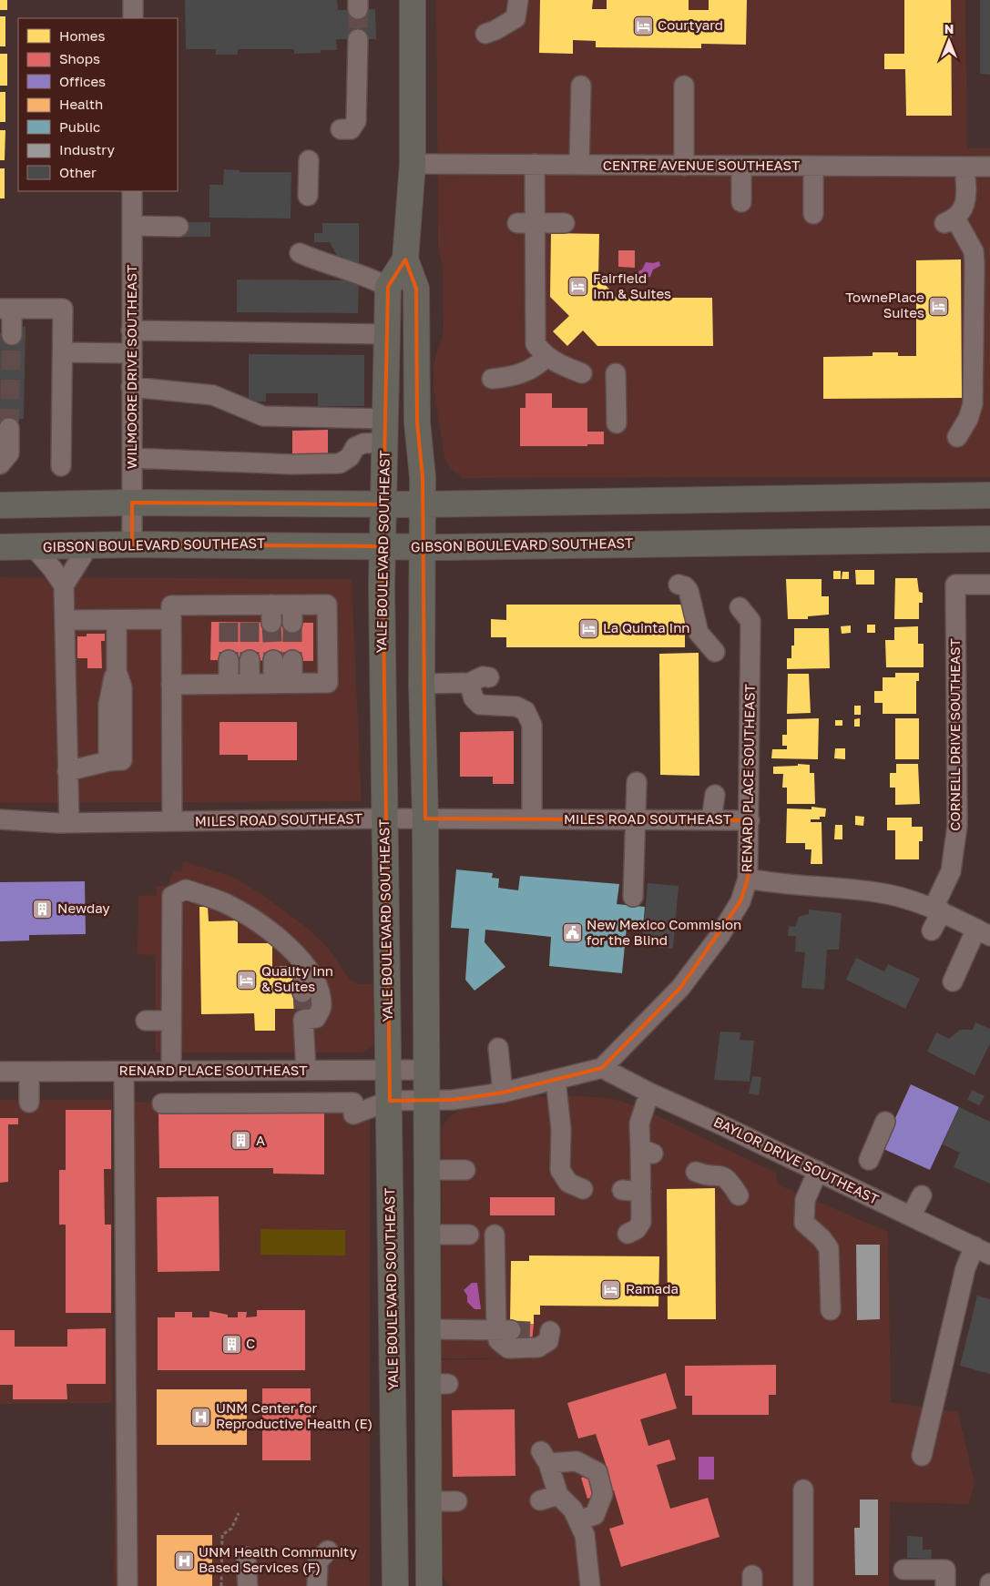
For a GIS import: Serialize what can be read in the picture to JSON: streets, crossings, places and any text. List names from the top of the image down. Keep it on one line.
{"streets":{"main road":["GIBSON BOULEVARD SOUTHEAST","YALE BOULEVARD SOUTHEAST"],"street":["CENTRE AVENUE SOUTHEAST","WILMOORE DRIVE SOUTHEAST","CORNELL DRIVE SOUTHEAST","RENARD PLACE SOUTHEAST","MILES ROAD SOUTHEAST","BAYLOR DRIVE SOUTHEAST"]},"crossings":[["WILMOORE DRIVE SOUTHEAST","GIBSON BOULEVARD SOUTHEAST"],["GIBSON BOULEVARD SOUTHEAST","YALE BOULEVARD SOUTHEAST"],["YALE BOULEVARD SOUTHEAST","RENARD PLACE SOUTHEAST"],["YALE BOULEVARD SOUTHEAST","MILES ROAD SOUTHEAST"],["RENARD PLACE SOUTHEAST","MILES ROAD SOUTHEAST"],["RENARD PLACE SOUTHEAST","BAYLOR DRIVE SOUTHEAST"]],"places":{"hotel":["Courtyard","Fairfield Inn & Suites","TownePlace Suites","La Quinta Inn","Quality Inn & Suites","Ramada"],"building":["Newday","A","C"],"public building":["New Mexico Commision for the Blind"],"hospital":["UNM Center for Reproductive Health (E)","UNM Health Community Based Services (F)"]},"legend":["Homes","Shops","Offices","Health","Public","Industry","Other"],"north":"top"}
